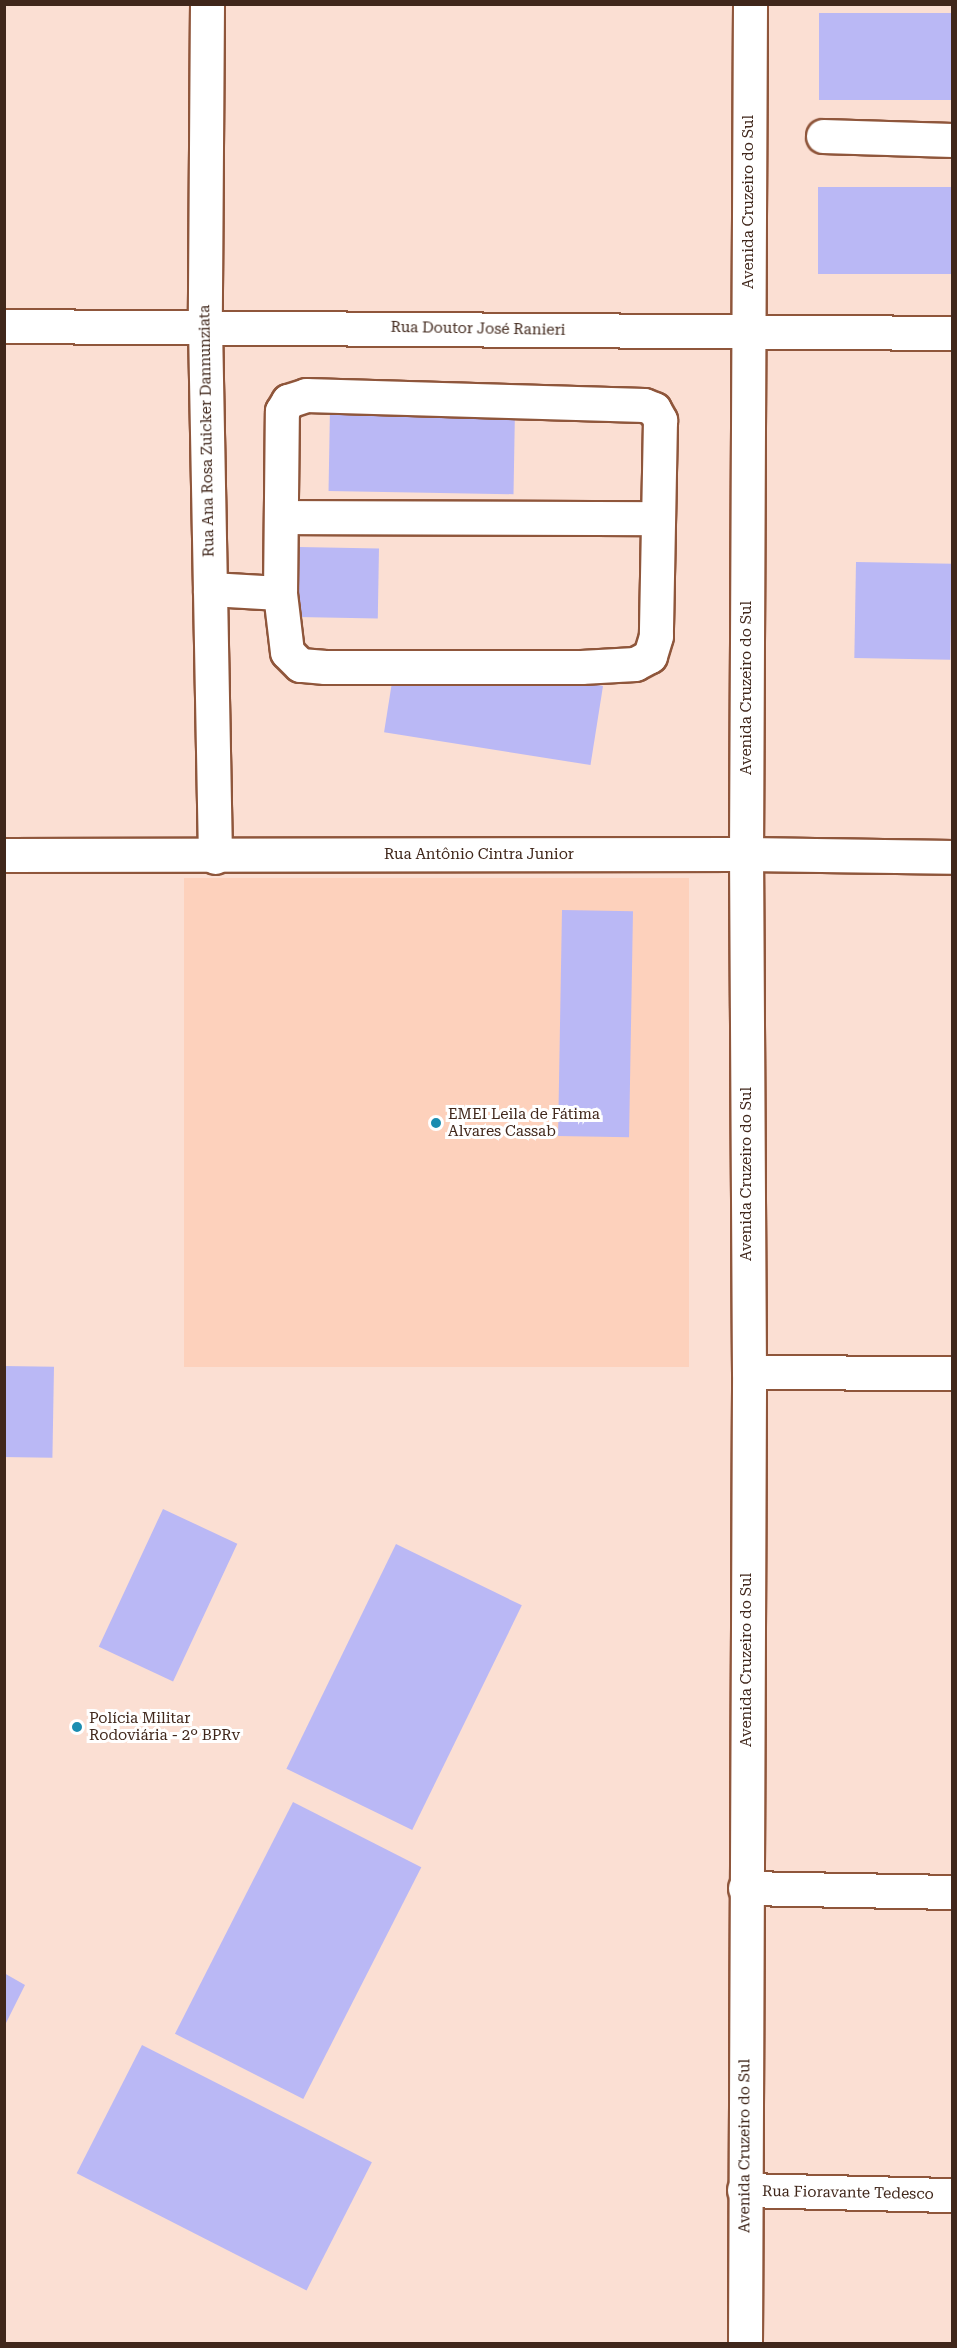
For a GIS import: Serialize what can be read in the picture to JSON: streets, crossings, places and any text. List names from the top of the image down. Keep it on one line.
{"streets":{"street":["Avenida Cruzeiro do Sul","Rua Doutor José Ranieri","Rua Ana Rosa Zuicker Dannunziata","Rua Antônio Cintra Junior","Rua Fioravante Tedesco"]},"crossings":[["Avenida Cruzeiro do Sul","Rua Doutor José Ranieri"],["Avenida Cruzeiro do Sul","Rua Antônio Cintra Junior"],["Avenida Cruzeiro do Sul","Rua Fioravante Tedesco"],["Rua Doutor José Ranieri","Rua Ana Rosa Zuicker Dannunziata"],["Rua Ana Rosa Zuicker Dannunziata","Rua Antônio Cintra Junior"]],"places":["EMEI Leila de Fátima Alvares Cassab","Polícia Militar Rodoviária - 2º BPRv"]}
